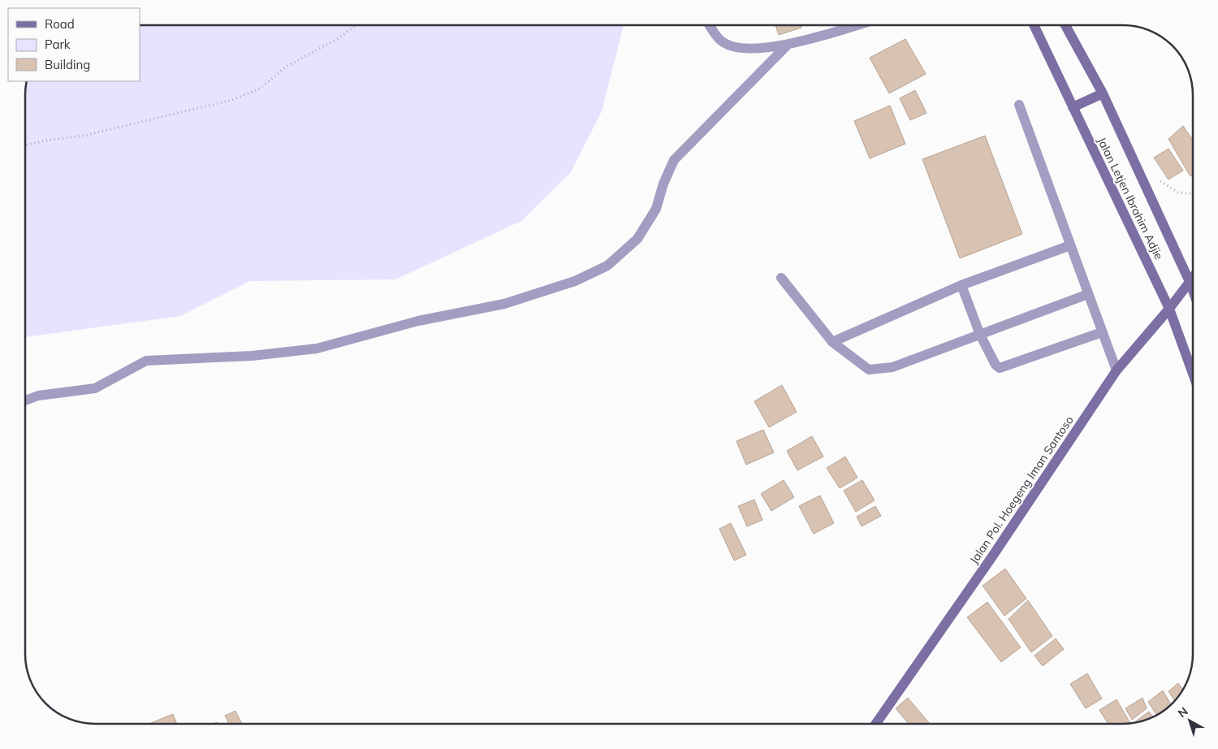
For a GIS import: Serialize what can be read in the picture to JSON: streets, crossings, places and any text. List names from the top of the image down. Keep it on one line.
{"streets":{"street":["Jalan Letjen Ibrahim Adjie","Jalan Pol. Hoegeng Iman Santoso"]},"crossings":[["Jalan Letjen Ibrahim Adjie","Jalan Pol. Hoegeng Iman Santoso"]],"legend":["Road","Park","Building"],"north":"top left"}
